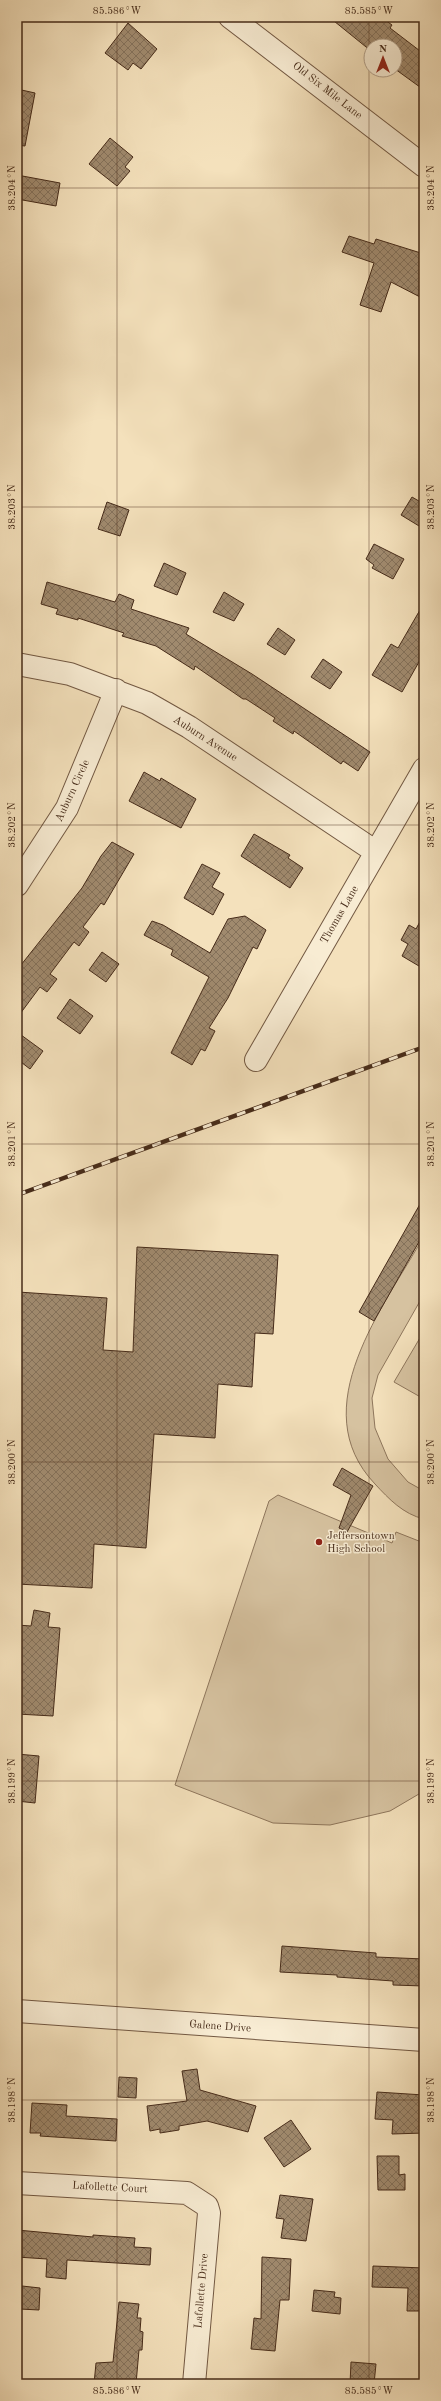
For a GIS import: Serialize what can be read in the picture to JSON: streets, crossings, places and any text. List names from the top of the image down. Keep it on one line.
{"streets":{"street":["Old Six Mile Lane","Auburn Avenue","Auburn Circle","Thomas Lane","Galene Drive","Lafollette Court","Lafollette Drive"]},"crossings":[["Auburn Avenue","Auburn Circle"],["Auburn Avenue","Thomas Lane"],["Lafollette Court","Lafollette Drive"]],"places":["Jeffersontown High School"],"north":"top","coordinates":["85.586°W","85.585°W","38.204°N","38.203°N","38.202°N","38.201°N","38.200°N","38.199°N","38.198°N"]}
